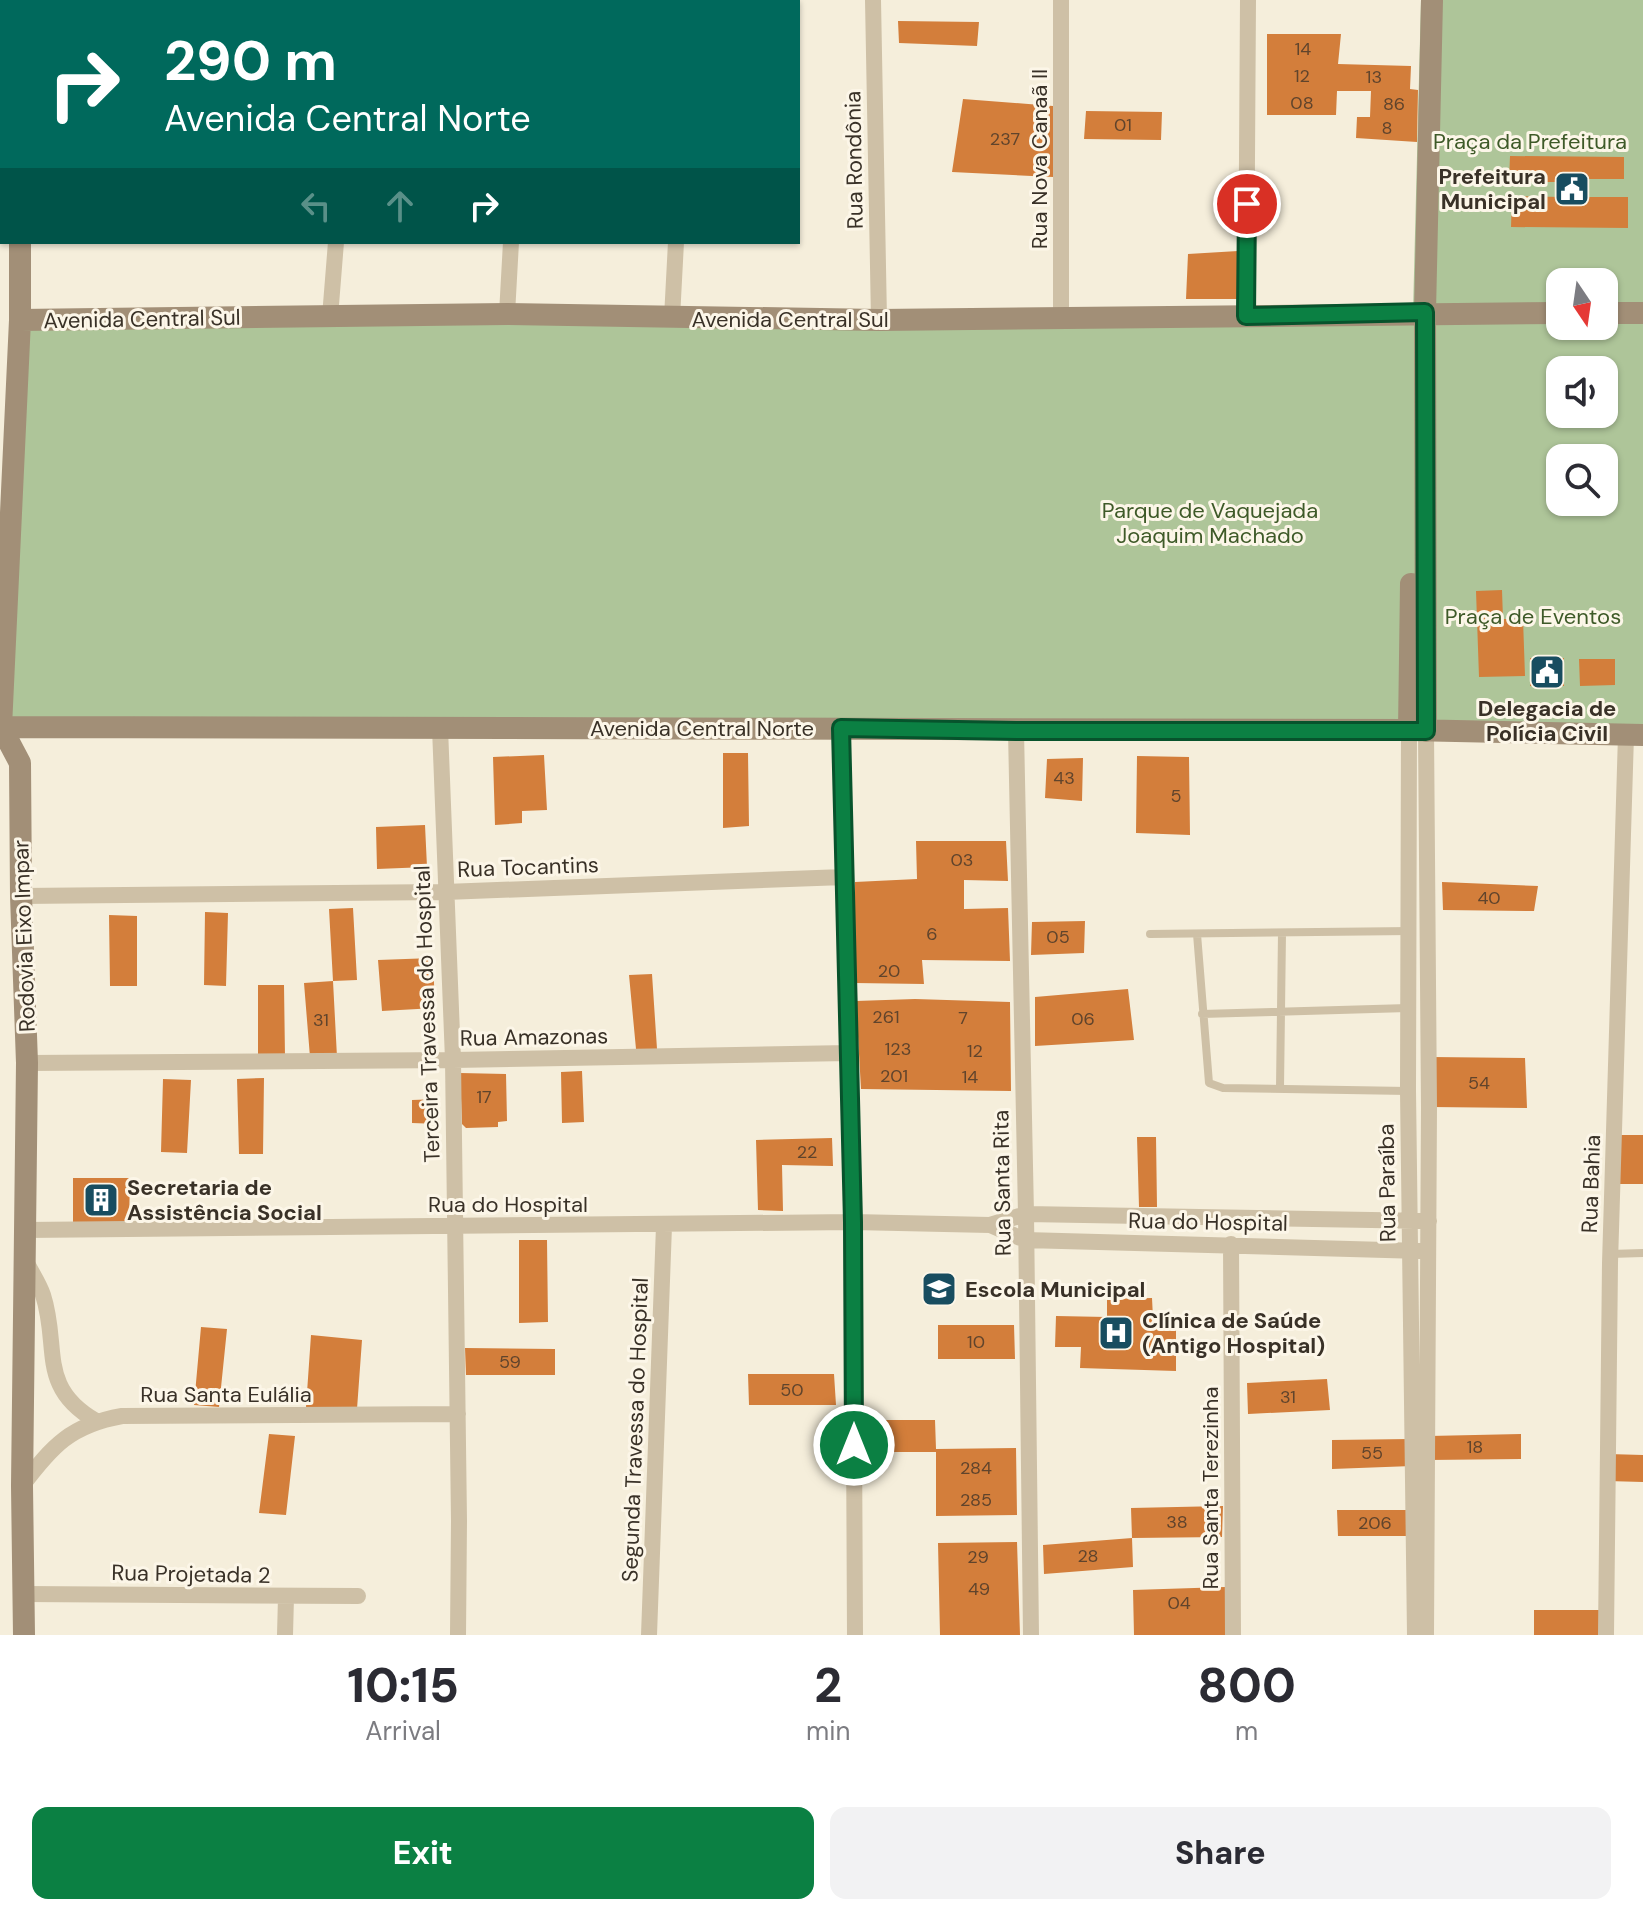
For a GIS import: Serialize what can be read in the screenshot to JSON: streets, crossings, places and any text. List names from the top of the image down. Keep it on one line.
{"streets":{"street":["Rua Nova Canaã II","Rua Rondônia","Avenida Central Sul","Avenida Central Norte","Rua Tocantins","Rodovia Eixo Impar","Terceira Travessa do Hospital","Rua Amazonas","Rua Santa Rita","Rua Paraíba","Rua Bahia","Rua do Hospital","Rua Santa Eulália","Segunda Travessa do Hospital","Rua Santa Terezinha","Rua Projetada 2"]},"crossings":[["Rua Nova Canaã II","Avenida Central Sul"],["Rua Rondônia","Avenida Central Sul"],["Avenida Central Norte","Rodovia Eixo Impar"],["Avenida Central Norte","Terceira Travessa do Hospital"],["Avenida Central Norte","Rua Santa Rita"],["Avenida Central Norte","Rua Paraíba"],["Avenida Central Norte","Rua Bahia"],["Rua Tocantins","Rodovia Eixo Impar"],["Rua Tocantins","Terceira Travessa do Hospital"],["Rodovia Eixo Impar","Rua Amazonas"],["Rodovia Eixo Impar","Rua do Hospital"],["Rodovia Eixo Impar","Rua Santa Eulália"],["Rodovia Eixo Impar","Rua Projetada 2"],["Terceira Travessa do Hospital","Rua Amazonas"],["Terceira Travessa do Hospital","Rua do Hospital"],["Terceira Travessa do Hospital","Rua Santa Eulália"],["Rua Santa Rita","Rua do Hospital"],["Rua Paraíba","Rua do Hospital"],["Rua do Hospital","Segunda Travessa do Hospital"],["Rua do Hospital","Rua Santa Terezinha"]],"parks":["Praça da Prefeitura","Parque de Vaquejada Joaquim Machado","Praça de Eventos"],"places":{"public building":["Prefeitura Municipal","Delegacia de Polícia Civil"],"building":["Secretaria de Assistência Social"],"school or university":["Escola Municipal"],"hospital":["Clínica de Saúde (Antigo Hospital)"]},"house_numbers":["14","12","13","08","86","01","8","237","43","5","03","40","6","05","20","261","7","06","31","123","12","201","14","54","17","22","10","59","50","31","18","55","284","285","38","206","28","29","49","04"],"north":"bottom","page":{"turn":["290 m","Avenida Central Norte"],"eta":["10:15","Arrival","2","min","800","m"],"buttons":["Exit","Share"]}}
